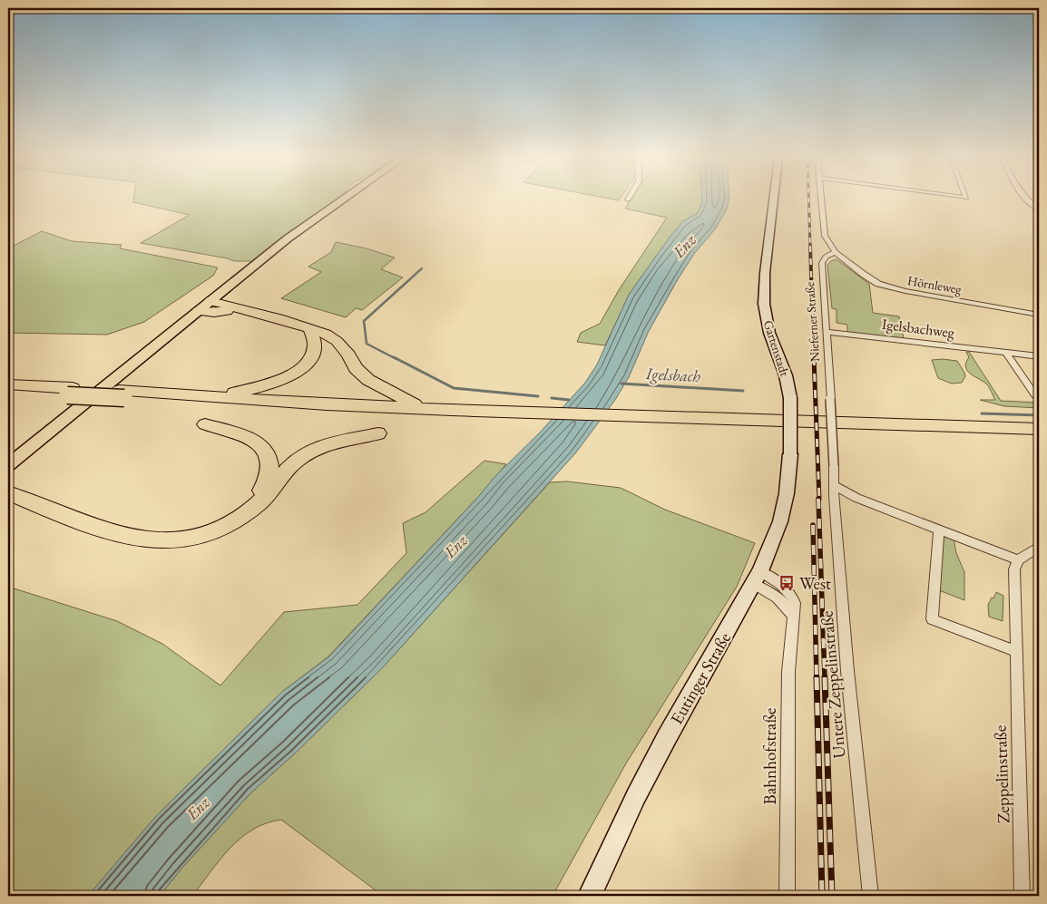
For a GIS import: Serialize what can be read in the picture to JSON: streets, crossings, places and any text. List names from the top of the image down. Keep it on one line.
{"streets":{"street":["Hörnleweg","Nieferner Straße","Igelsbachweg","Gartenstadt","Eutinger Straße","Untere Zeppelinstraße","Bahnhofstraße","Zeppelinstraße"]},"crossings":[["Hörnleweg","Nieferner Straße"],["Nieferner Straße","Igelsbachweg"],["Nieferner Straße","Untere Zeppelinstraße"],["Gartenstadt","Eutinger Straße"],["Eutinger Straße","Bahnhofstraße"]],"water":["Enz","Igelsbach"],"places":{"bus stop":["West"]}}
